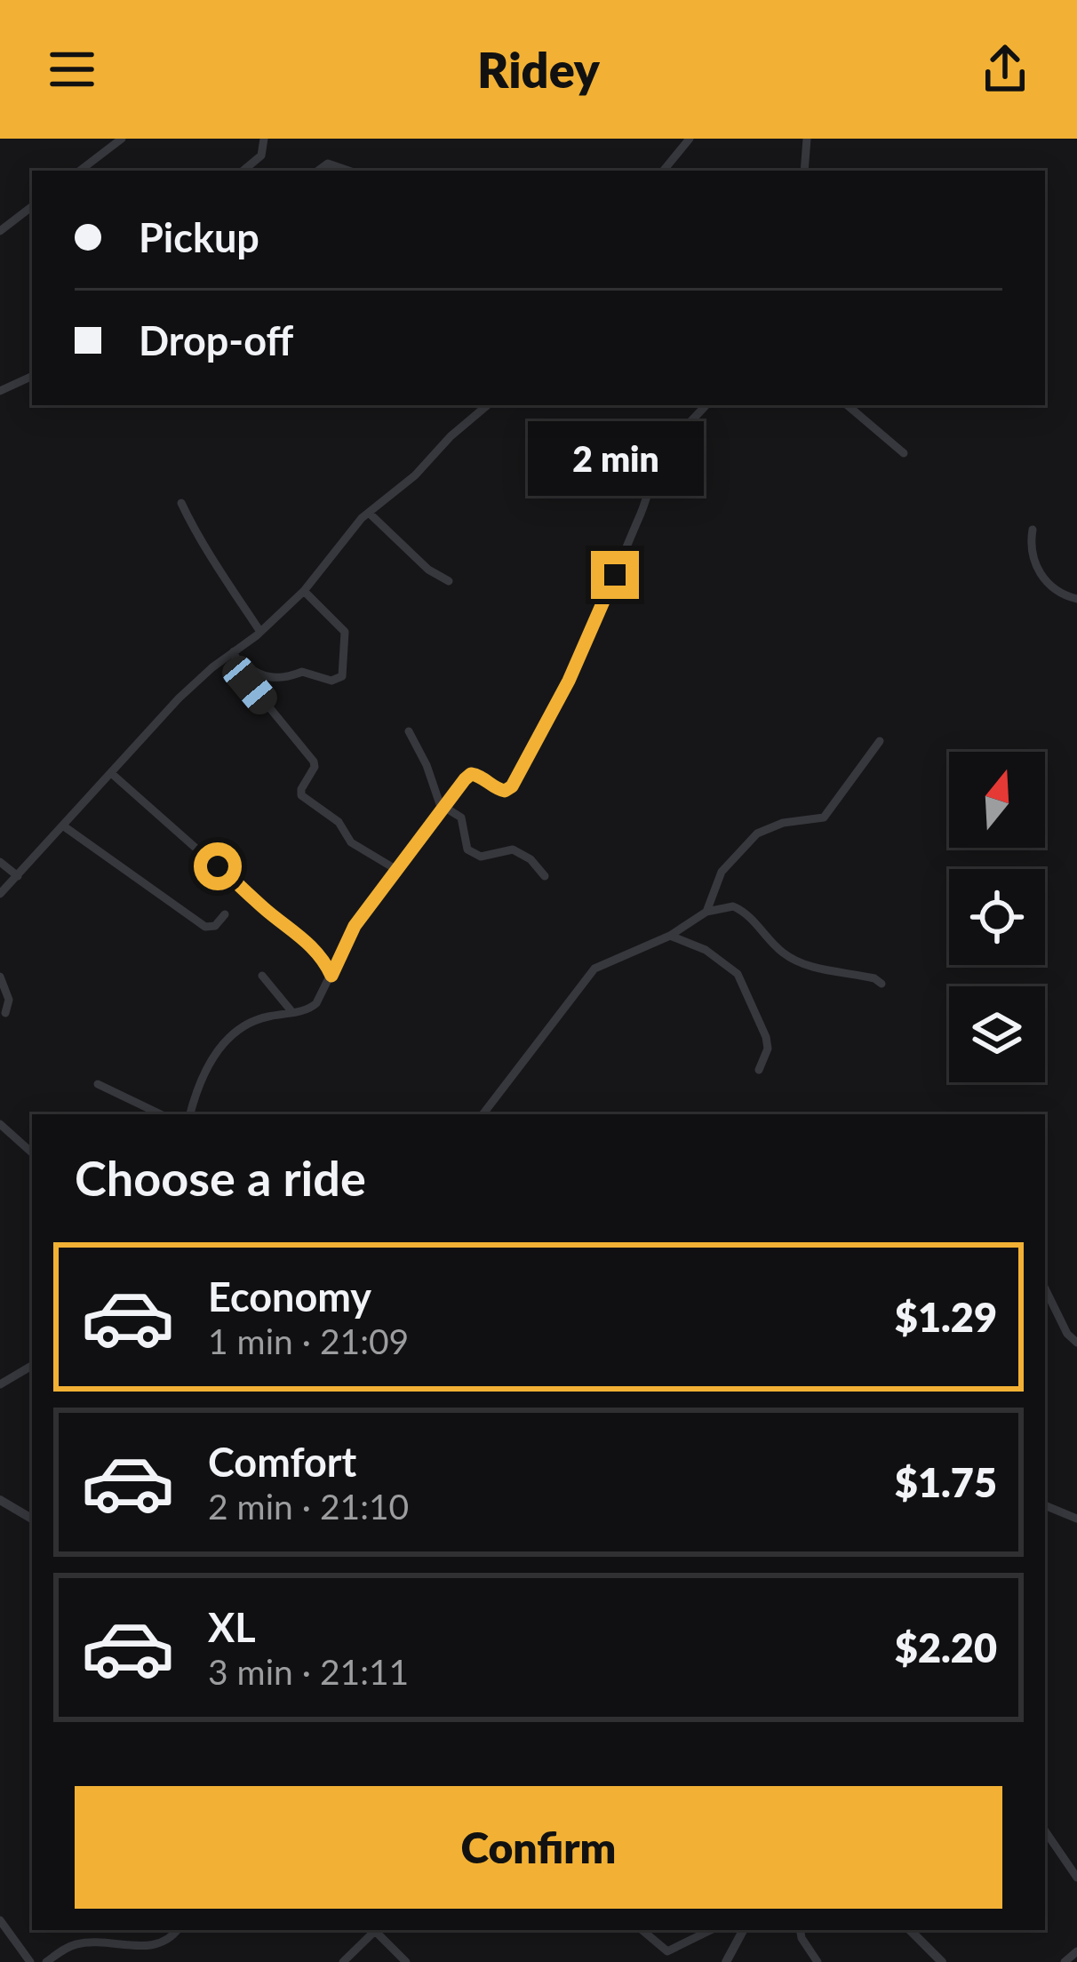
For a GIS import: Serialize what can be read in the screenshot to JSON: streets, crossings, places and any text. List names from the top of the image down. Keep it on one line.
{"north":"top","page":{"header":"Ridey","banner":["Pickup","Drop-off"],"bubble":"2 min","heading":"Choose a ride","list":[{"name":"Economy","note":"1 min · 21:09","value":"$1.29"},{"name":"Comfort","note":"2 min · 21:10","value":"$1.75"},{"name":"XL","note":"3 min · 21:11","value":"$2.20"}],"buttons":"Confirm"}}
